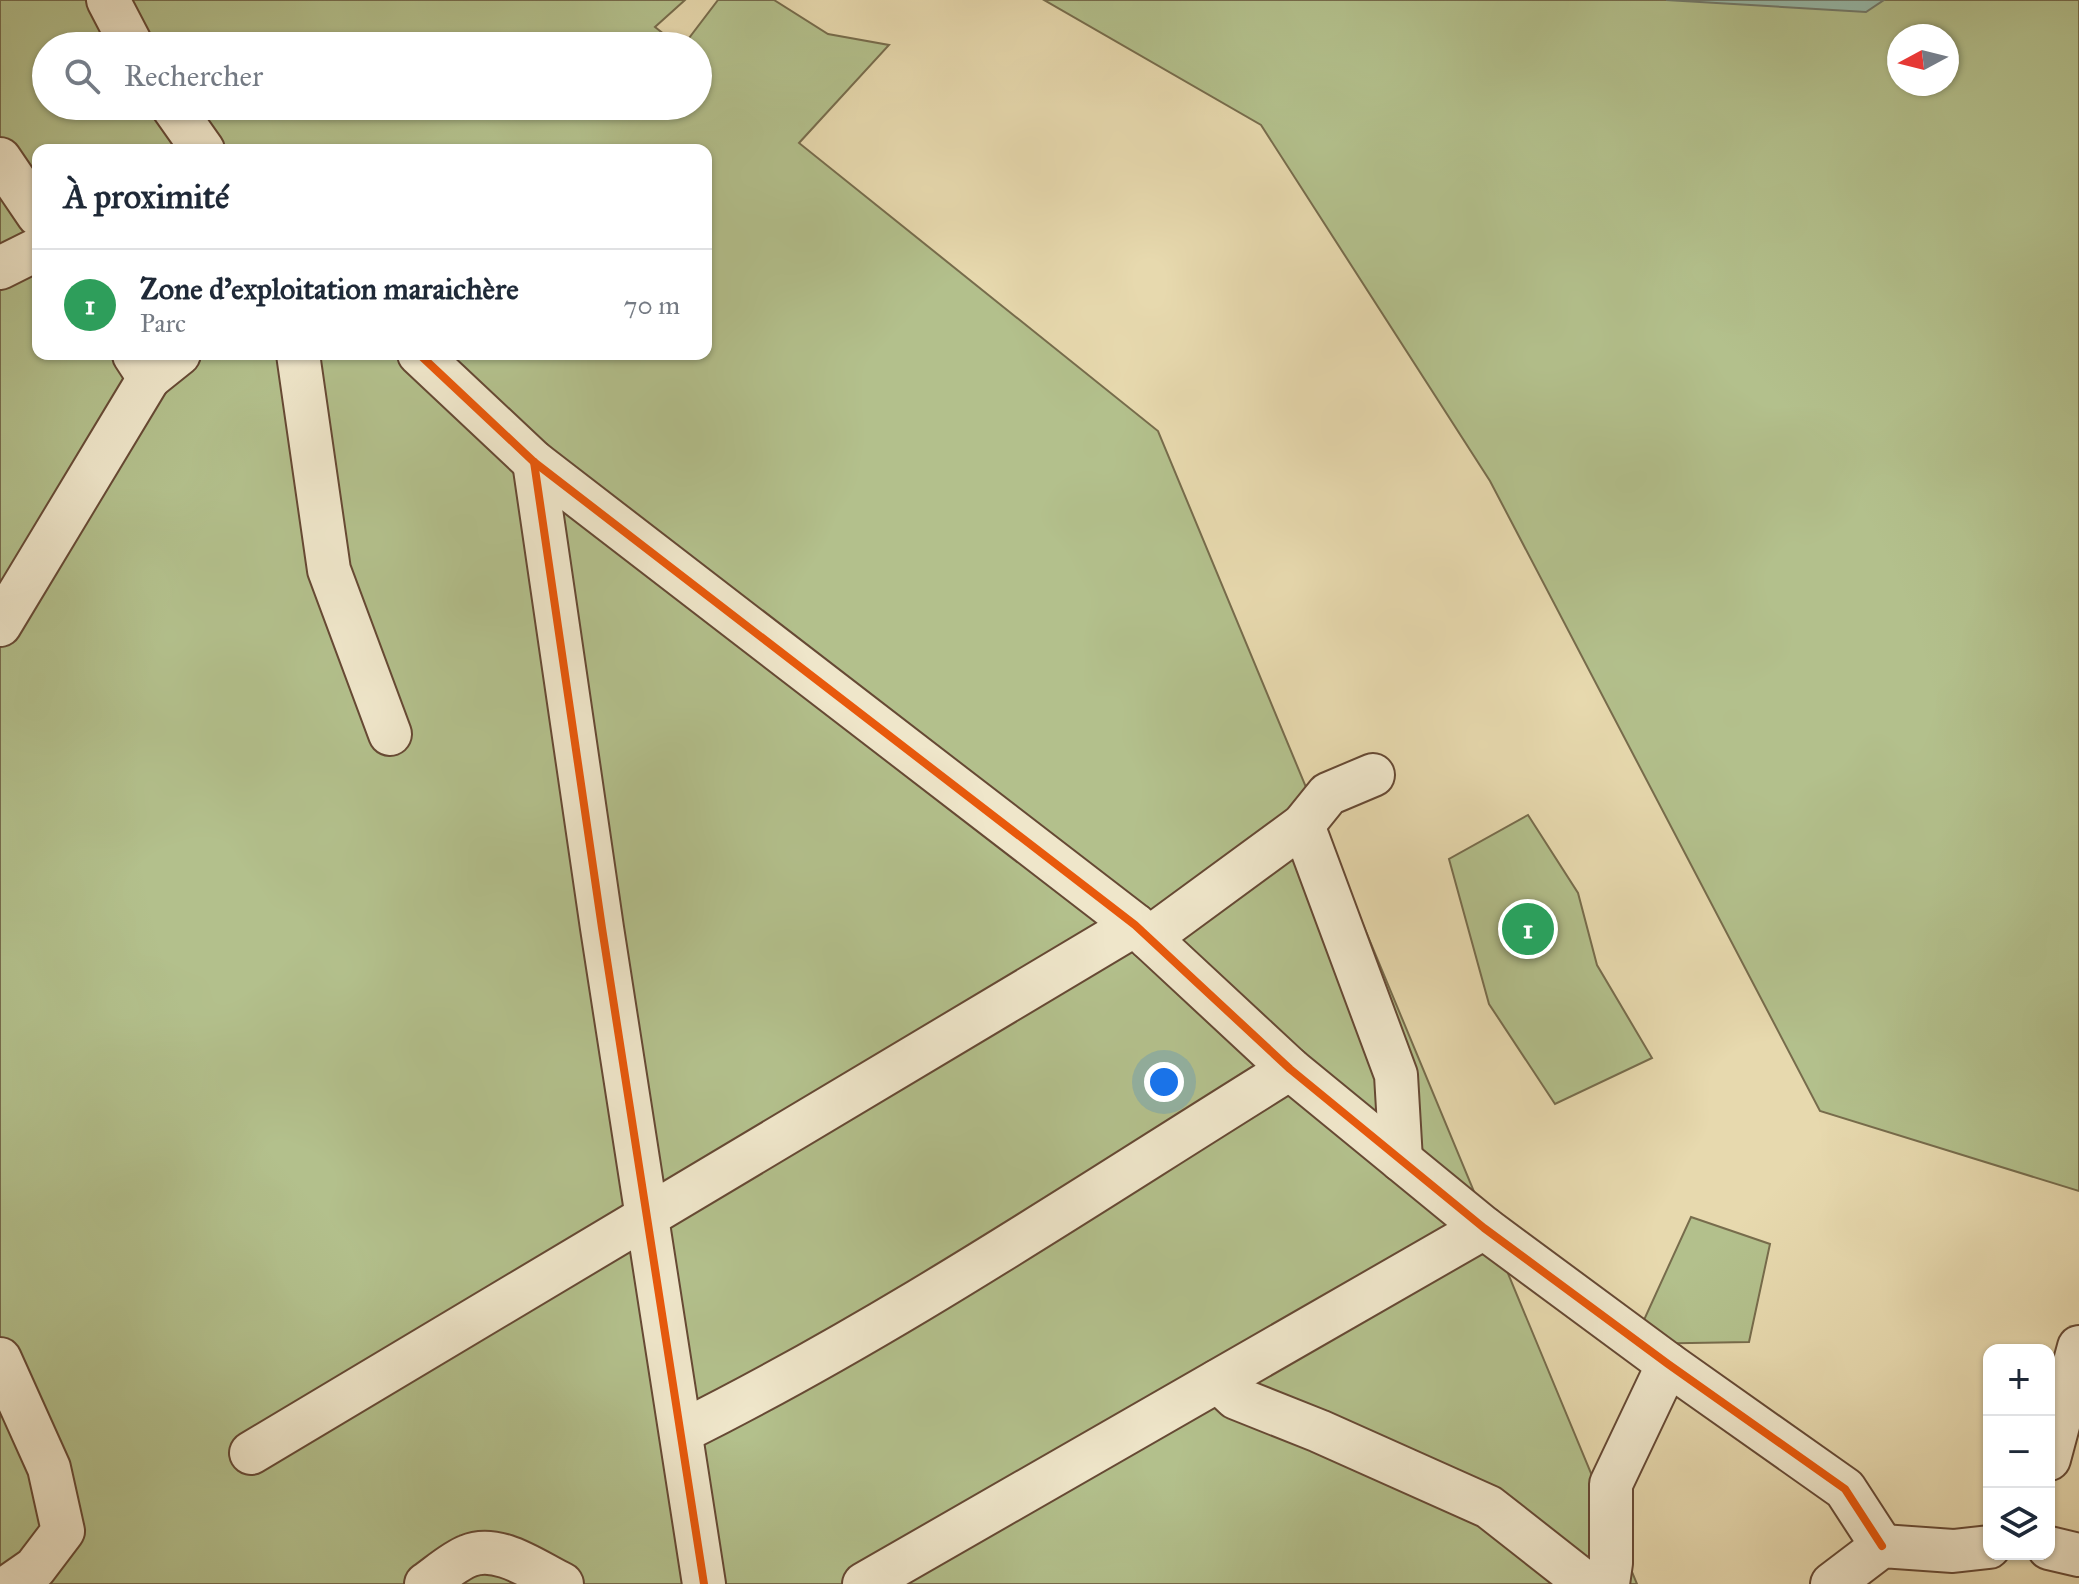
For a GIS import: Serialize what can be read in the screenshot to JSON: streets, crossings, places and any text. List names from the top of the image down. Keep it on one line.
{"north":"left","page":{"search":"Rechercher","heading":"À proximité","list":[{"mark":"1","name":"Zone d'exploitation maraichère","note":"Parc","value":"70 m"}],"pins":"1","map_buttons":["+","−"]}}
